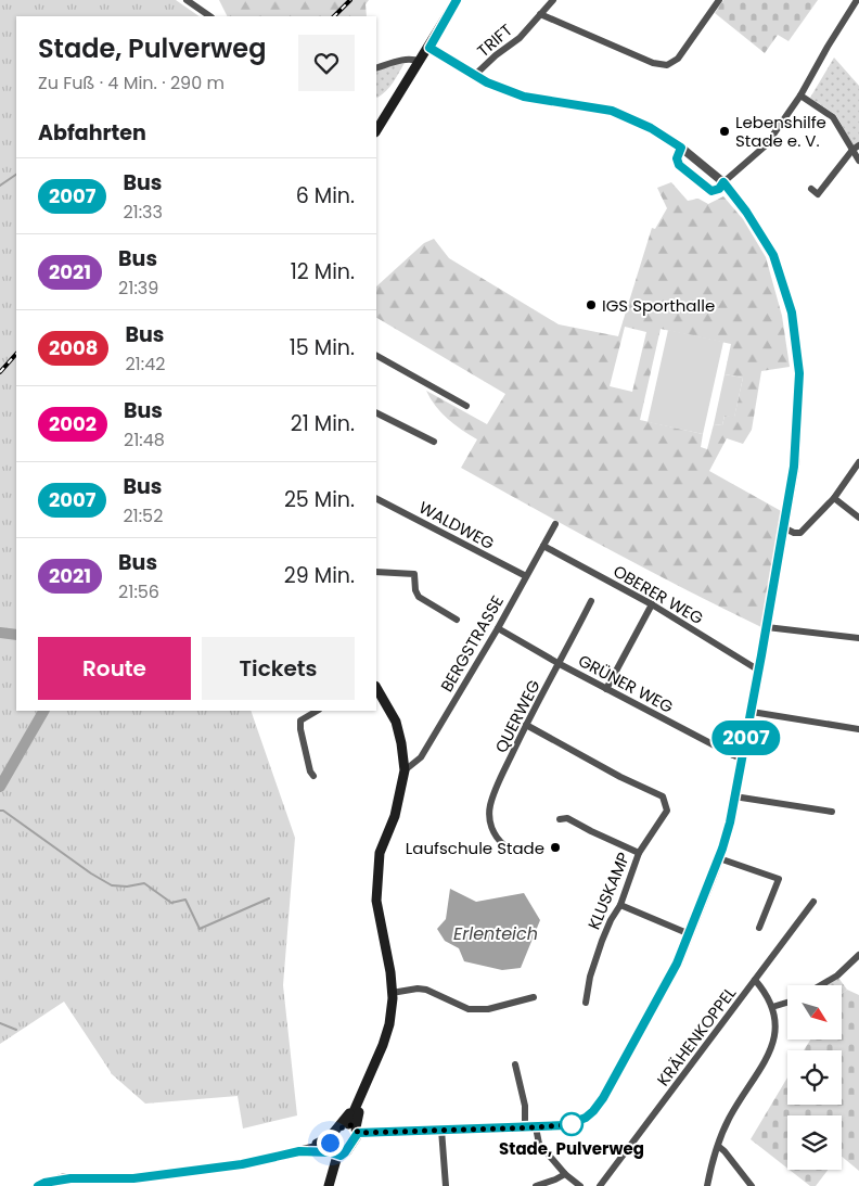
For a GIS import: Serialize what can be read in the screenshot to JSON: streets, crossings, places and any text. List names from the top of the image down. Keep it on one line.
{"streets":{"street":["TRIFT","WALDWEG","OBERER WEG","BERGSTRASSE","GRÜNER WEG","QUERWEG","KLUSKAMP","KRÄHENKOPPEL"]},"crossings":[["WALDWEG","BERGSTRASSE"],["OBERER WEG","BERGSTRASSE"],["BERGSTRASSE","GRÜNER WEG"],["GRÜNER WEG","QUERWEG"],["QUERWEG","KLUSKAMP"]],"water":["Erlenteich"],"places":["Lebenshilfe Stade e. V.","IGS Sporthalle","Laufschule Stade","Stade, Pulverweg"],"lines":["bus line 2007"],"north":"bottom right","page":{"on_map":"2007","heading":[["Stade, Pulverweg","Zu Fuß · 4 Min. · 290 m"],"Abfahrten"],"list":[{"mark":"2007","name":"Bus","note":"21:33","value":"6 Min."},{"mark":"2021","name":"Bus","note":"21:39","value":"12 Min."},{"mark":"2008","name":"Bus","note":"21:42","value":"15 Min."},{"mark":"2002","name":"Bus","note":"21:48","value":"21 Min."},{"mark":"2007","name":"Bus","note":"21:52","value":"25 Min."},{"mark":"2021","name":"Bus","note":"21:56","value":"29 Min."}],"buttons":["Route","Tickets"]}}
